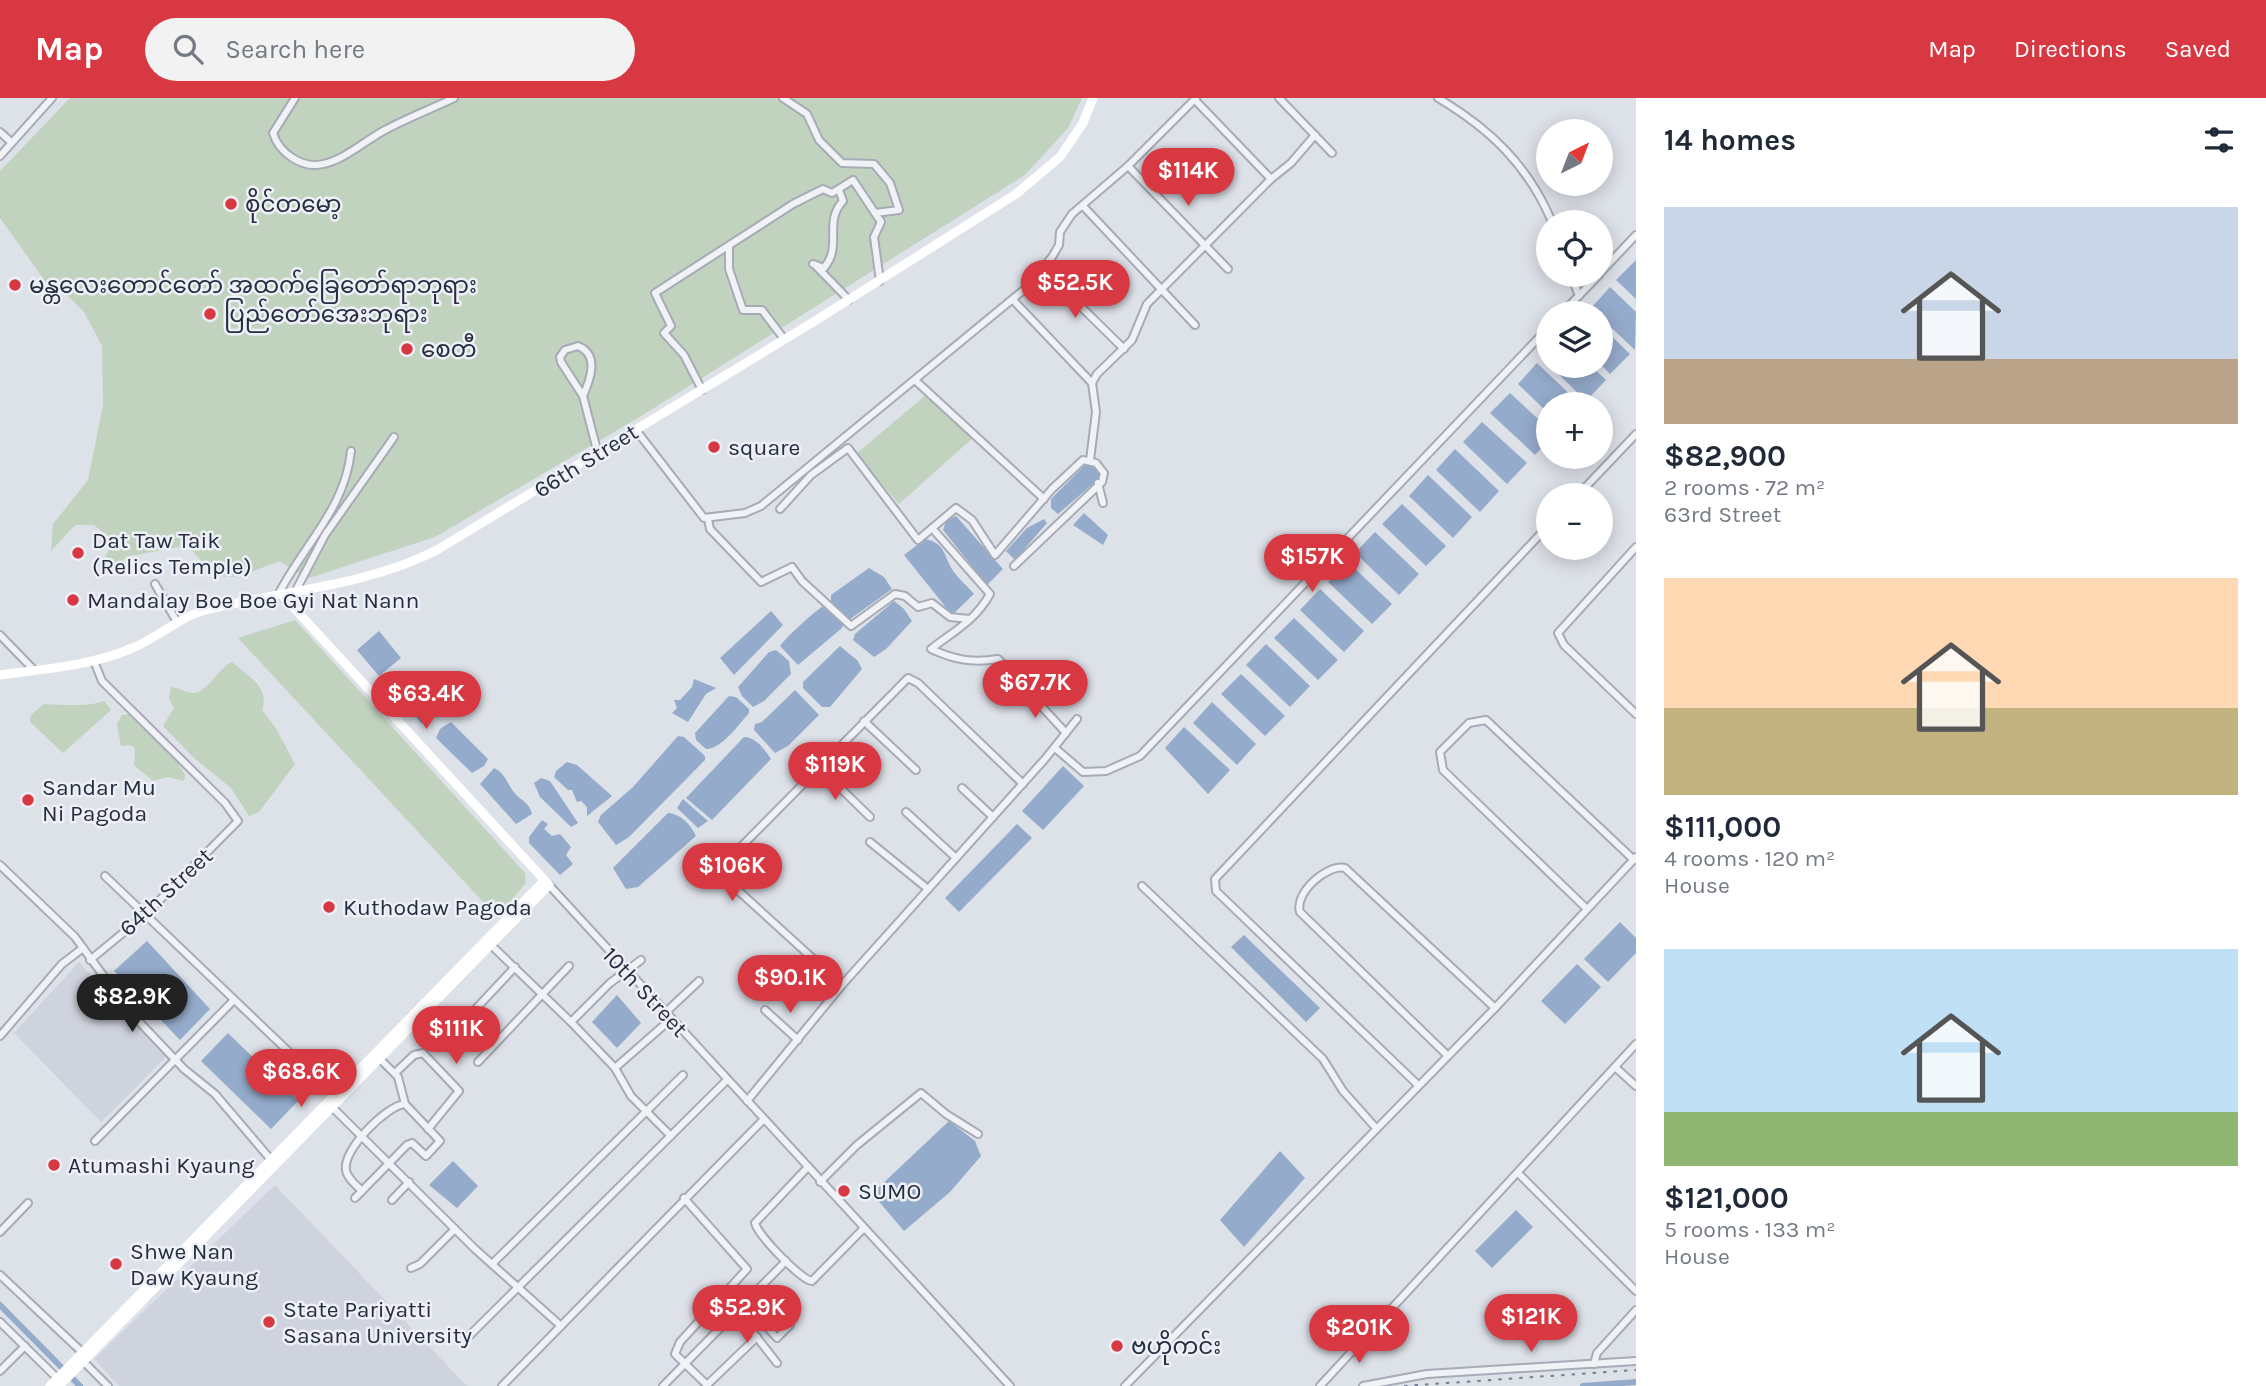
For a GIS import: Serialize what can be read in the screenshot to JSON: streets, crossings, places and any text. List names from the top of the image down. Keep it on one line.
{"streets":{"main road":["66th Street","10th Street"],"street":["64th Street"]},"crossings":[["66th Street","64th Street"],["66th Street","10th Street"]],"places":["စိုင်တမော့","မန္တ‌လေးတောင်တော် အထက်ခြေတော်ရာဘုရား‌","ပြည်တော်အေးဘုရား","စေတီ","square","Dat Taw Taik (Relics Temple)","Mandalay Boe Boe Gyi Nat Nann","Sandar Mu Ni Pagoda","Kuthodaw Pagoda","Atumashi Kyaung","SUMO","Shwe Nan Daw Kyaung","State Pariyatti Sasana University","ဗဟိုကင်း"],"north":"top right","page":{"header":"Map","search":"Search here","nav":["Map","Directions","Saved"],"heading":"14 homes","map_buttons":["+","−"],"price":["$114K","$52.5K","$157K","$67.7K","$63.4K","$119K","$106K","$90.1K","$82.9K","$111K","$68.6K","$52.9K","$121K","$201K"],"list":[{"name":"$82,900","note":"2 rooms · 72 m² · 63rd Street"},{"name":"$111,000","note":"4 rooms · 120 m² · House"},{"name":"$121,000","note":"5 rooms · 133 m² · House"}]}}
